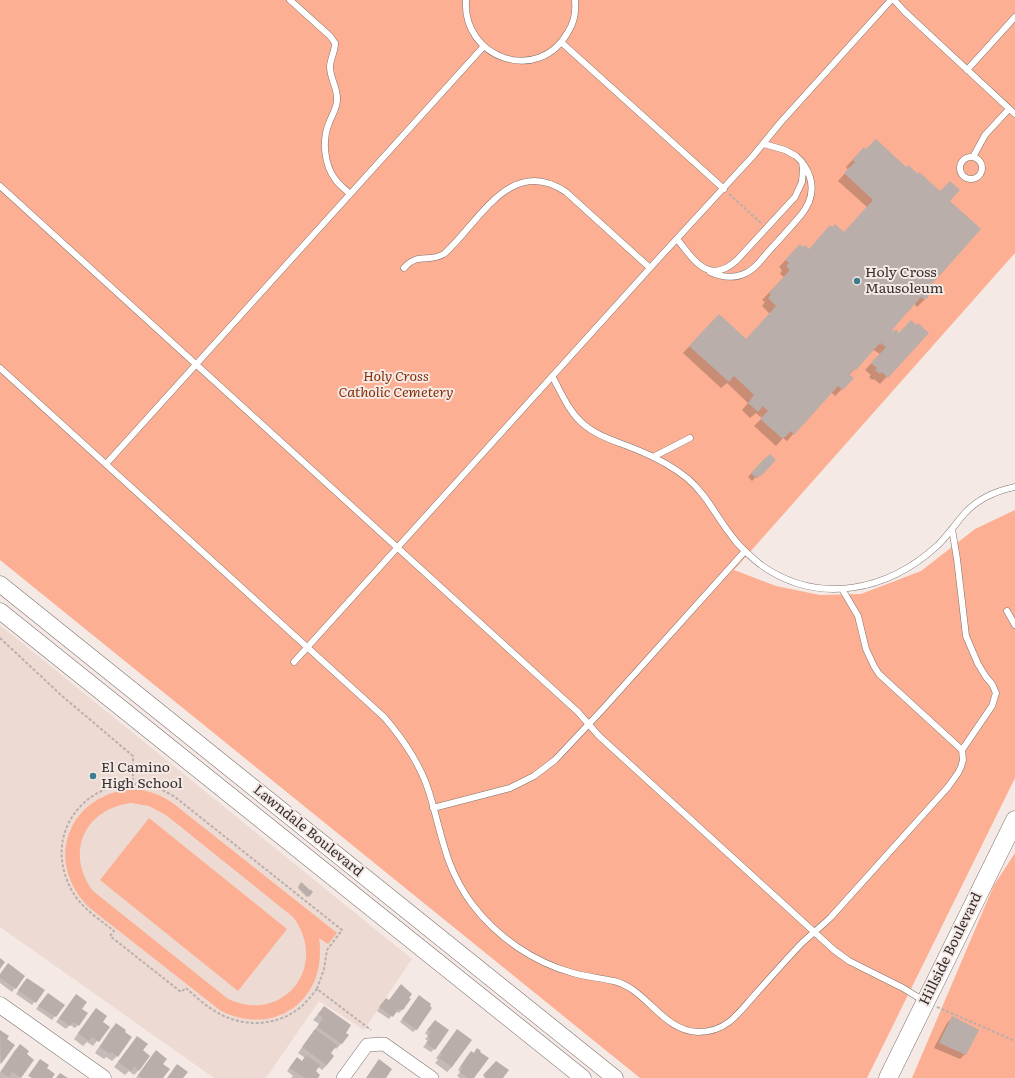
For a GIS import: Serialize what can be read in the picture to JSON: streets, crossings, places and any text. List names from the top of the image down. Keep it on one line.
{"streets":{"main road":["Hillside Boulevard"],"street":["Lawndale Boulevard"]},"parks":["Holy Cross Catholic Cemetery"],"places":["Holy Cross Mausoleum","El Camino High School"]}
